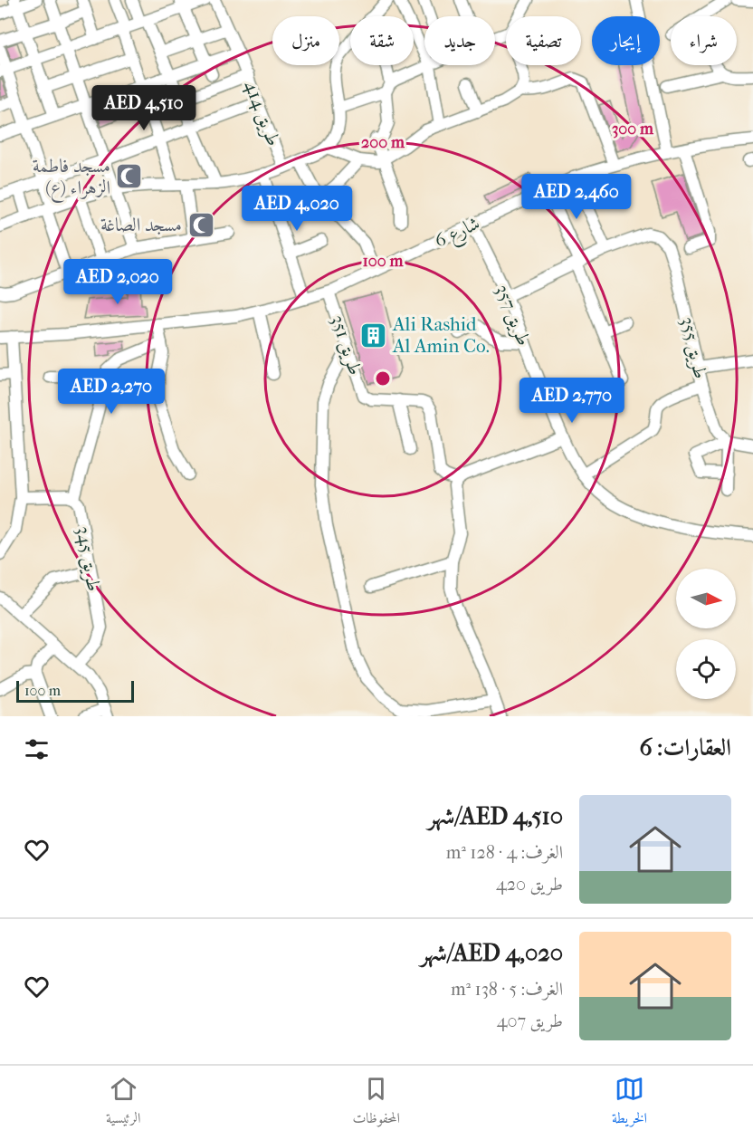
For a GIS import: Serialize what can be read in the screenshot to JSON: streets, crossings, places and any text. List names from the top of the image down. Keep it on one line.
{"streets":{"street":["طريق 414","شارع 6","طريق 357","طريق 351","طريق 355","طريق 345"]},"crossings":[["شارع 6","طريق 357"],["شارع 6","طريق 351"]],"places":{"mosque":["مسجد فاطمة الزهراء (ع)","مسجد الصاغة"],"building":["Ali Rashid Al Amin Co."]},"scale_bar":"100 m","north":"right","page":{"chip":["شراء","إيجار","تصفية","جديد","شقة","منزل"],"price":["AED 4,510","AED 2,460","AED 4,020","AED 2,020","AED 2,270","AED 2,770"],"scale":"100 m","heading":"العقارات: 6","list":[{"name":"AED 4,510/شهر","note":"الغرف: 4 · 128 m² · طريق 420"},{"name":"AED 4,020/شهر","note":"الغرف: 5 · 138 m² · طريق 407"}],"tabs":["الخريطة","المحفوظات","الرئيسية"]},"rings":["300 m","200 m","100 m"]}
